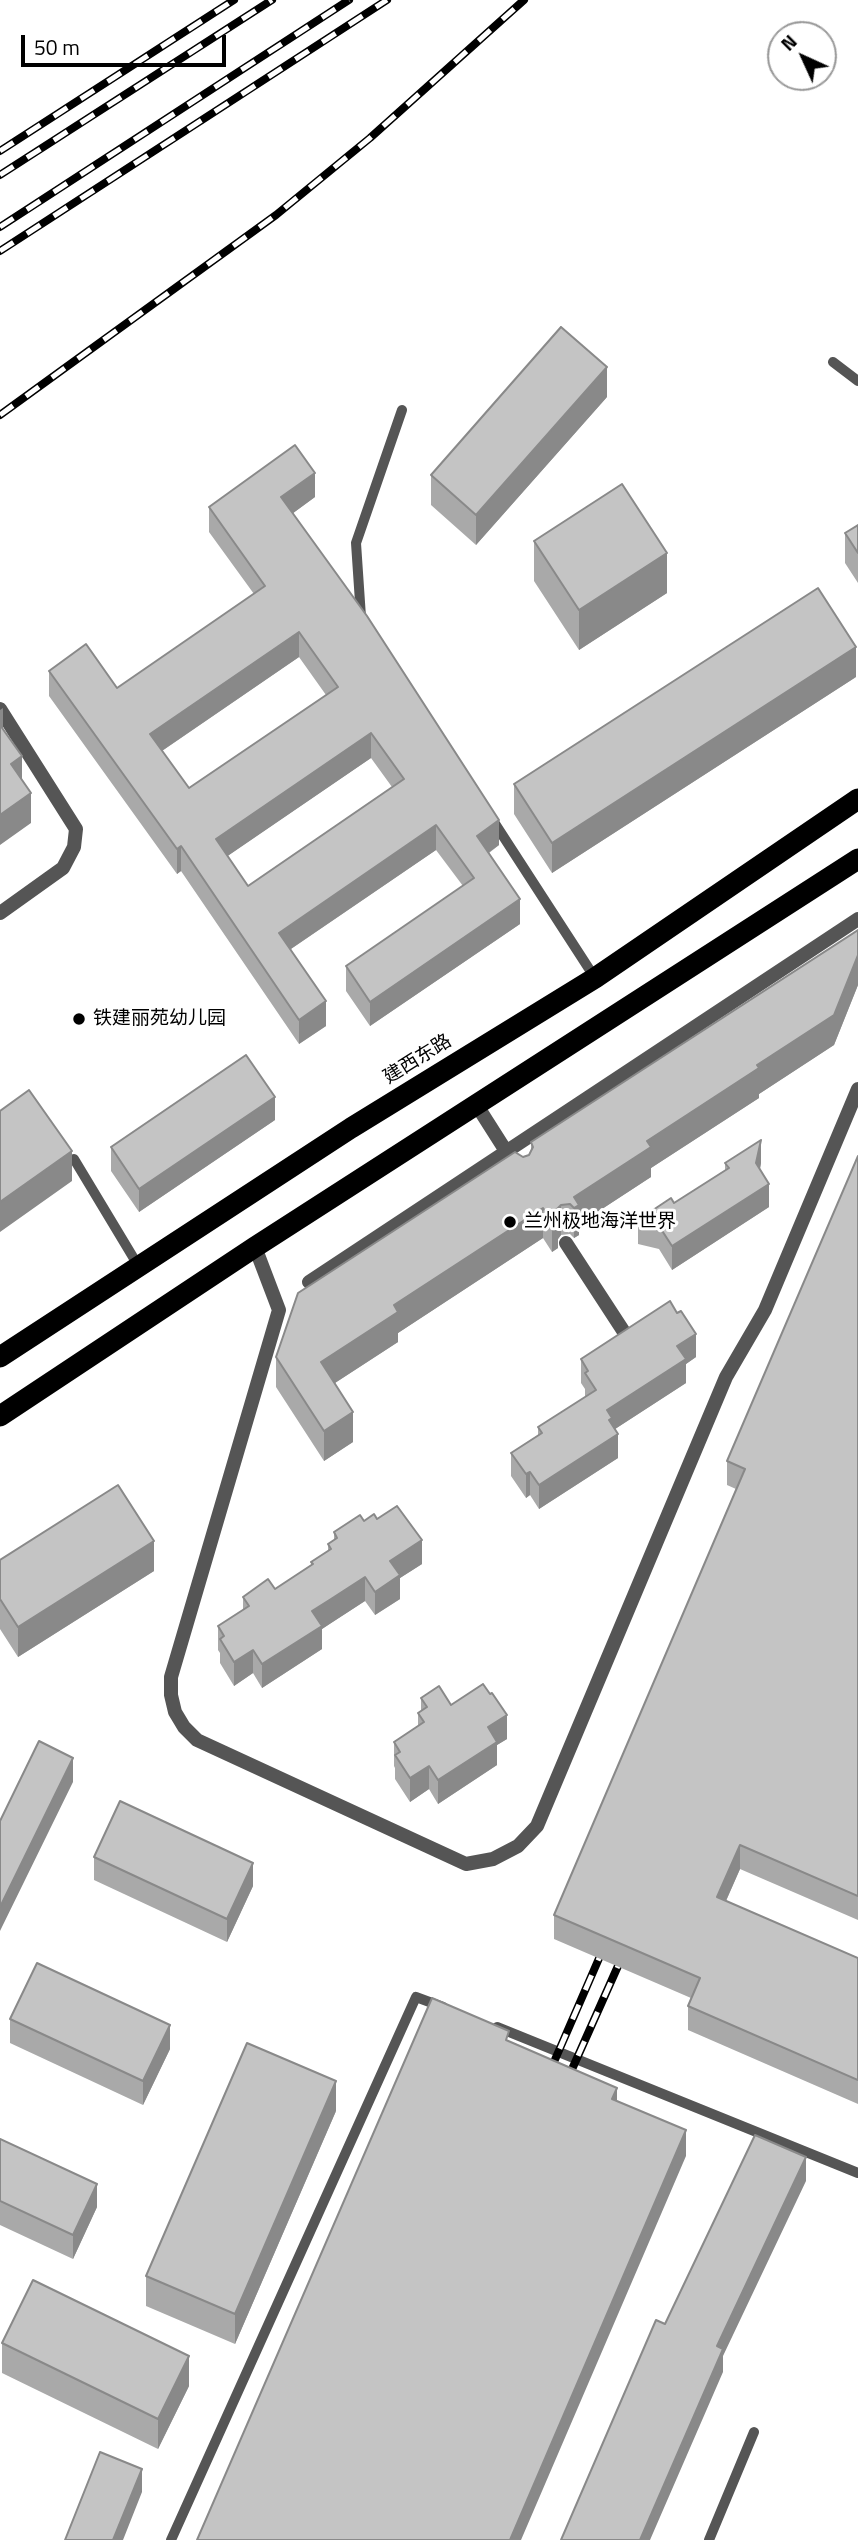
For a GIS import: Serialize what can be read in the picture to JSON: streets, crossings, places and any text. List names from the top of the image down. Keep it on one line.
{"streets":{"highway":["建西东路"]},"places":["铁建丽苑幼儿园","兰州极地海洋世界"],"scale_bar":"50 m","north":"top left"}
